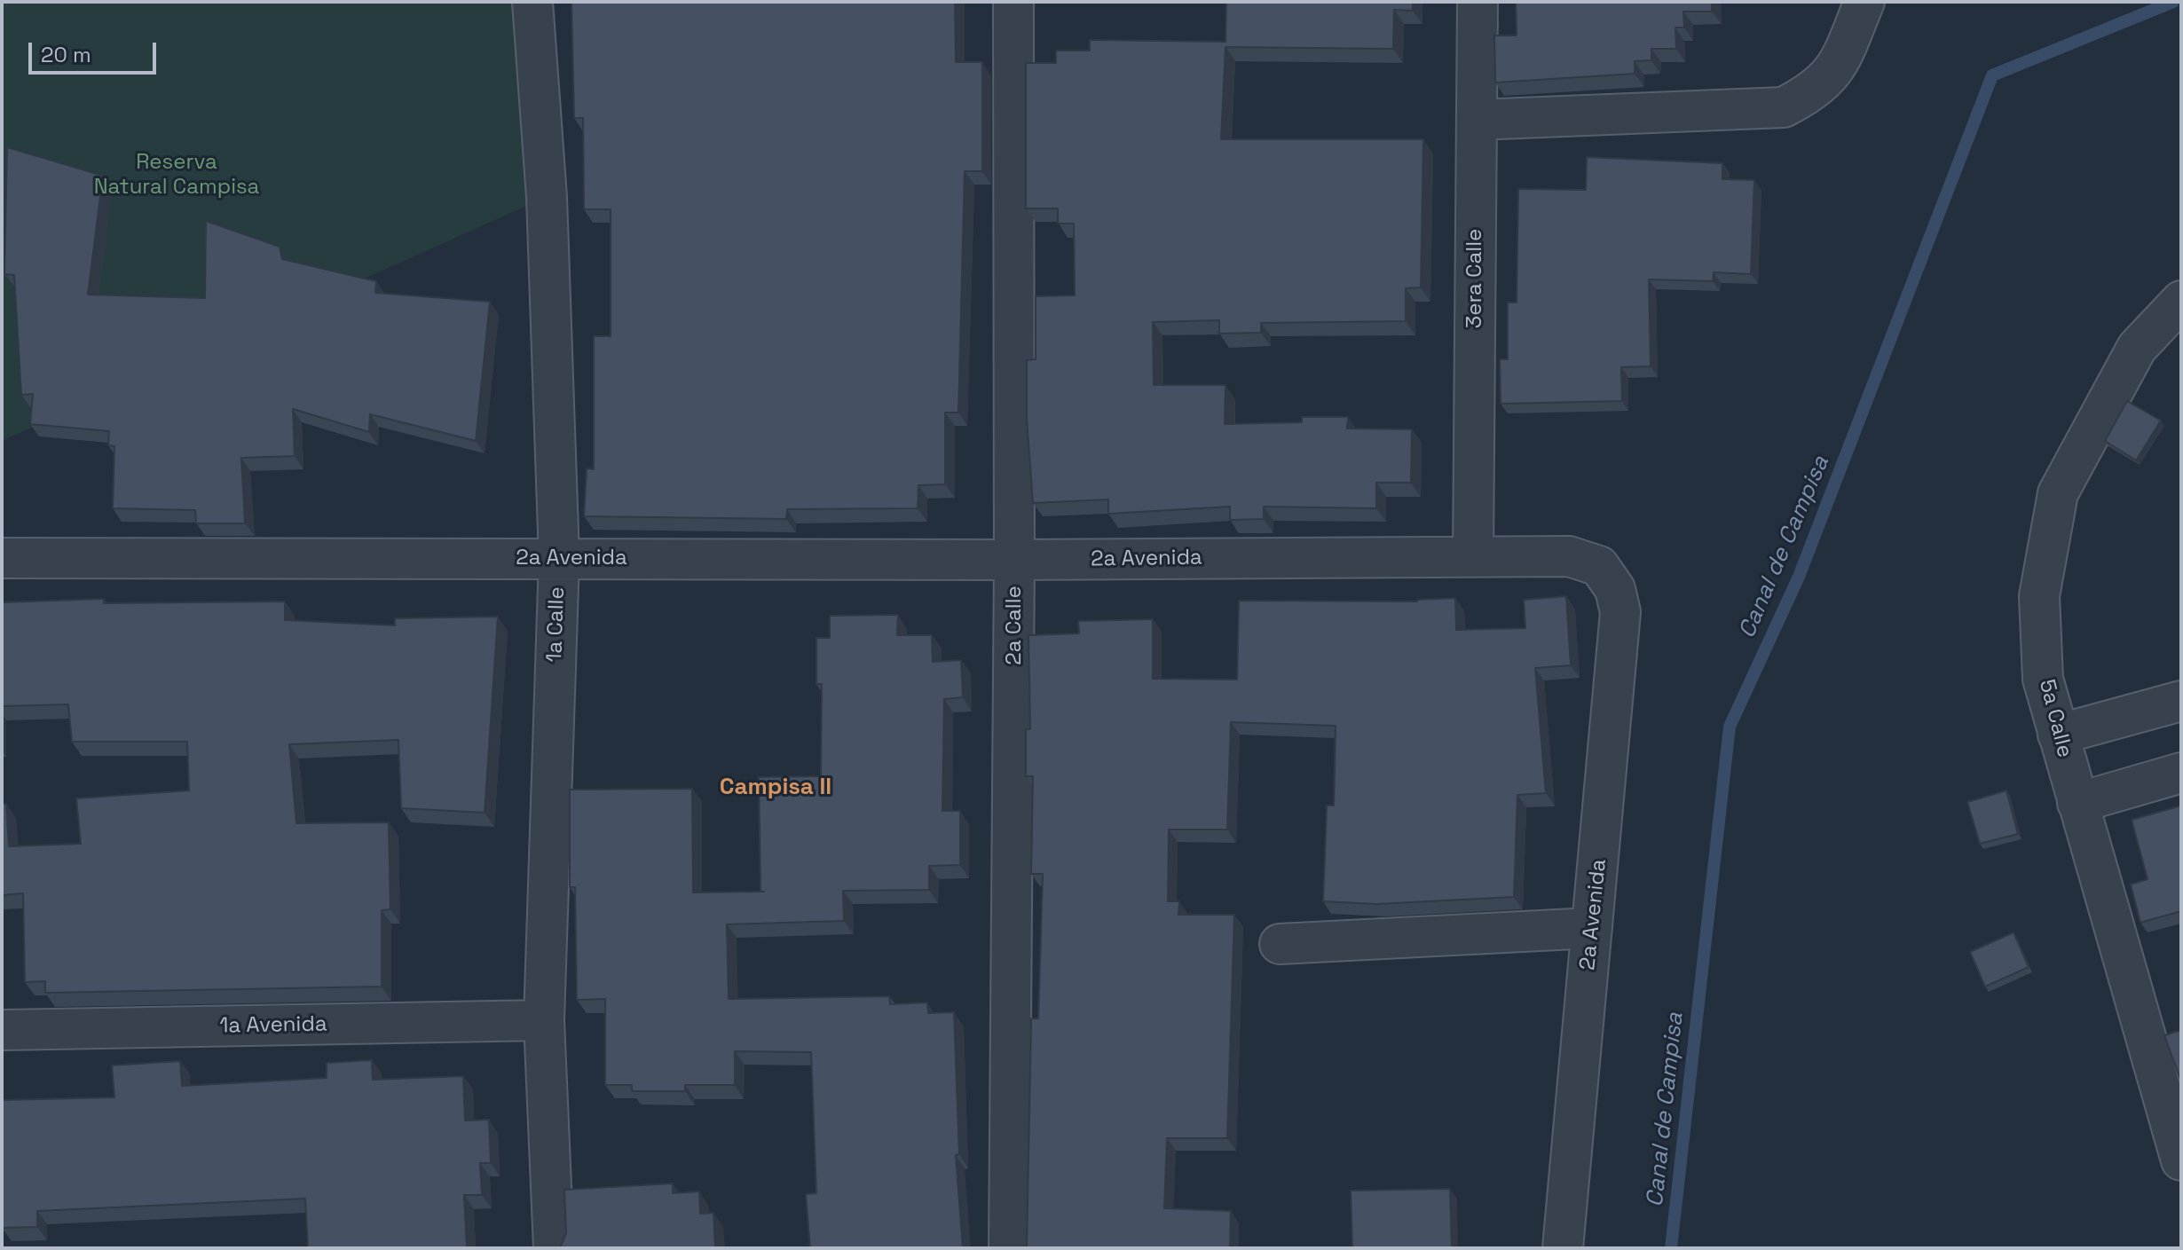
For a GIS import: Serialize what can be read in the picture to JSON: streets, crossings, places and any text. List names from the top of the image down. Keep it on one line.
{"streets":{"street":["3era Calle","2a Avenida","1a Calle","2a Calle","5a Calle","1a Avenida"]},"crossings":[["3era Calle","2a Avenida"],["2a Avenida","1a Calle"],["2a Avenida","2a Calle"],["1a Calle","1a Avenida"]],"districts":["Campisa II"],"water":["Canal de Campisa"],"parks":["Reserva Natural Campisa"],"scale_bar":"20 m"}
